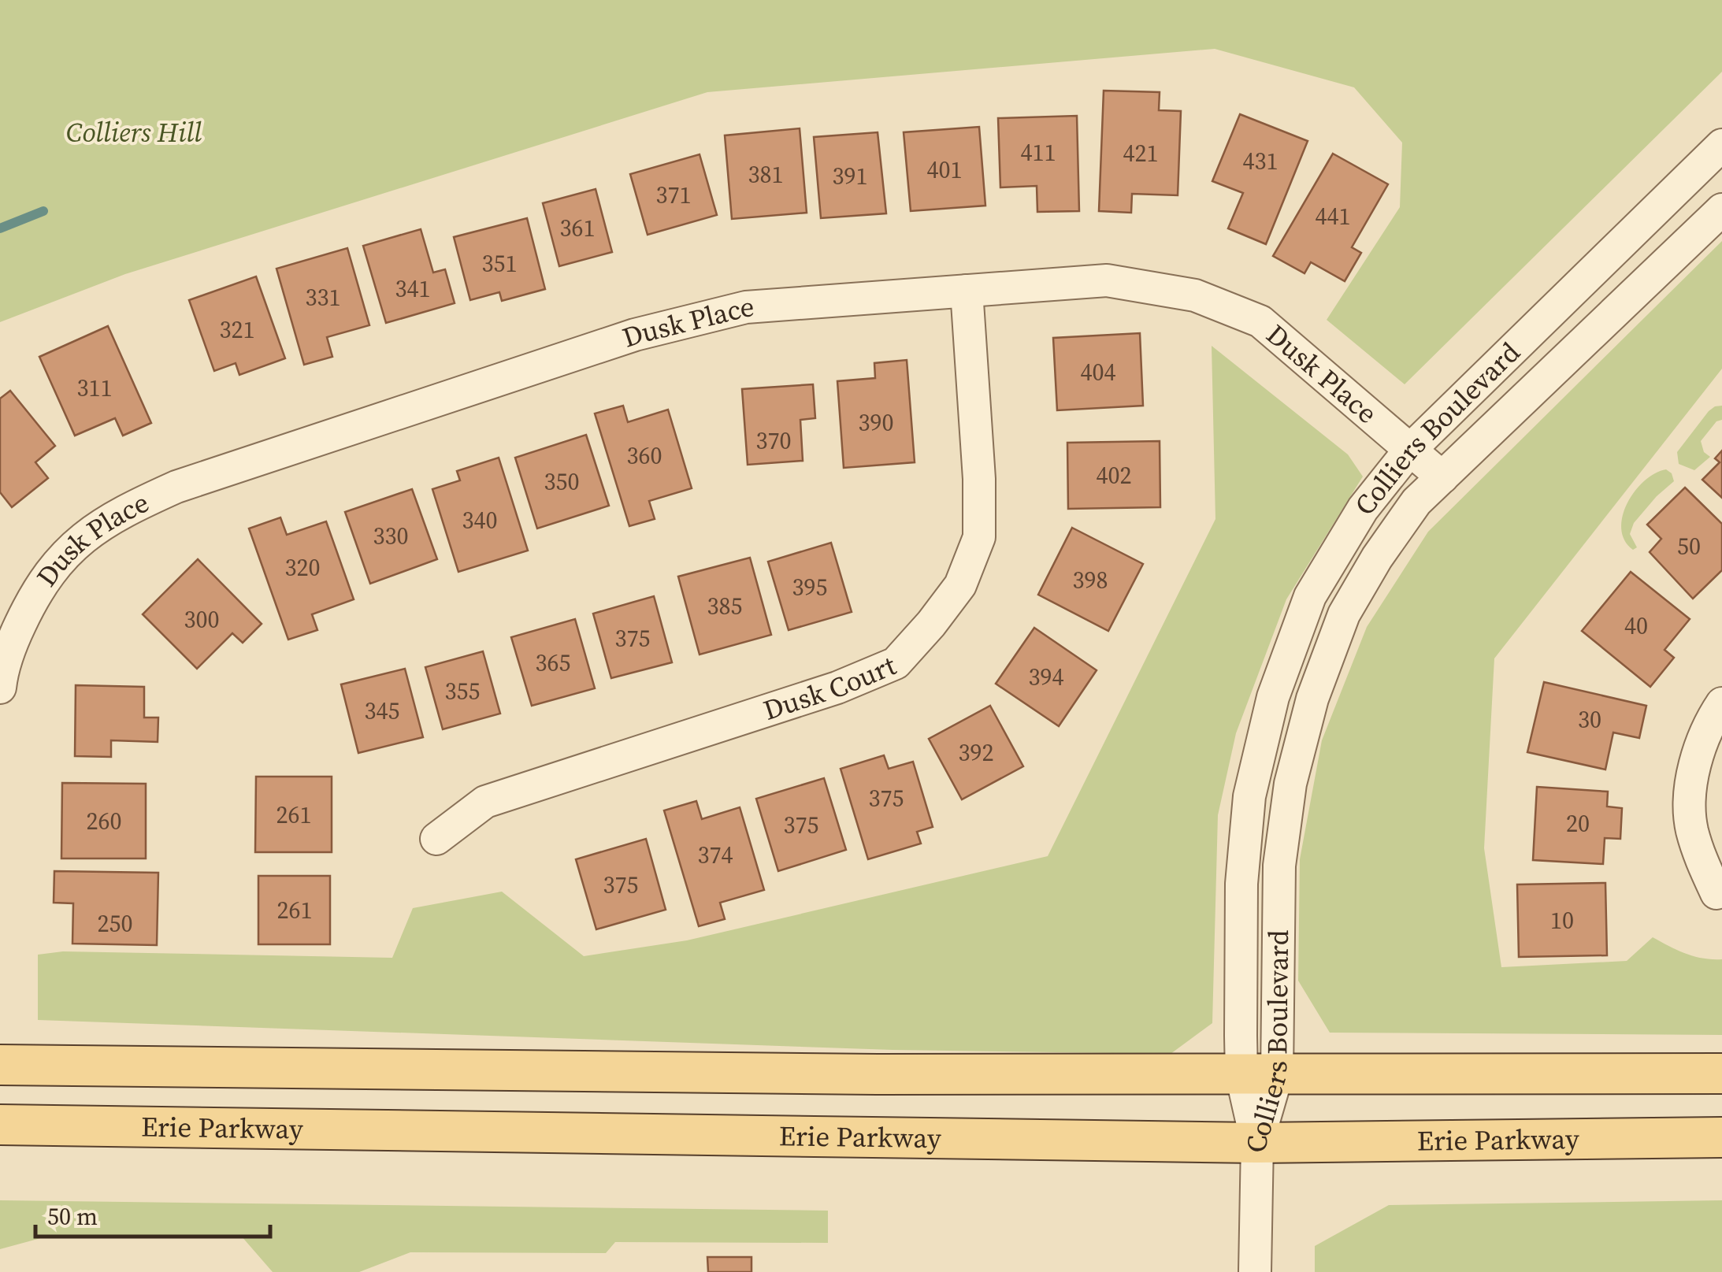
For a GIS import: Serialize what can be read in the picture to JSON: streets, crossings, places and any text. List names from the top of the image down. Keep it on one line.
{"streets":{"main road":["Erie Parkway"],"street":["Dusk Place","Colliers Boulevard","Dusk Court"]},"crossings":[["Dusk Place","Colliers Boulevard"],["Dusk Place","Dusk Court"],["Colliers Boulevard","Erie Parkway"]],"parks":["Colliers Hill"],"house_numbers":["411","421","431","401","381","391","371","441","361","351","341","331","321","404","311","390","370","360","402","350","340","330","50","320","398","395","385","300","40","375","365","394","355","345","30","392","375","261","260","20","375","374","375","261","10","250"],"scale_bar":"50 m"}
